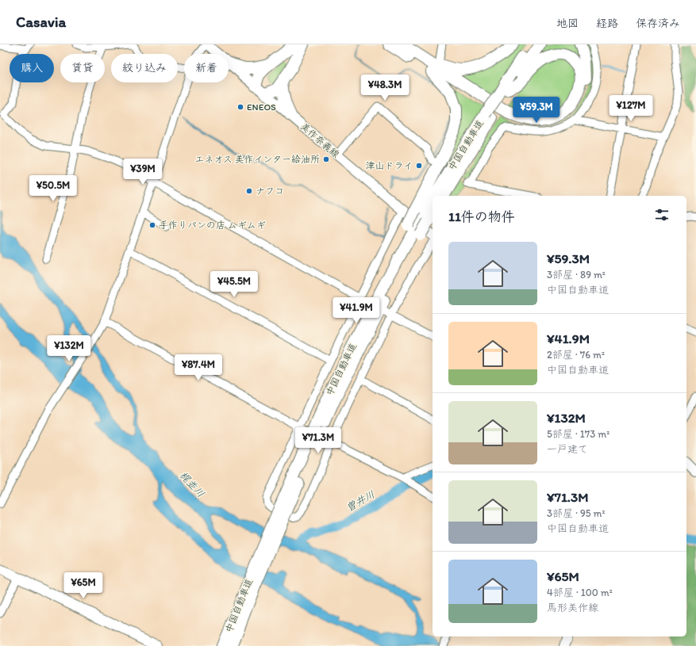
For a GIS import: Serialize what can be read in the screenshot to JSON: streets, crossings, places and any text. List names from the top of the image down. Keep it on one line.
{"streets":{"highway":["中国自動車道"],"main road":["美作奈義線"]},"water":["梶並川","曽井川"],"places":["ENEOS","エネオス 美作インター給油所","津山ドライ","ナフコ","手作りパンの店 ムギムギ"],"page":{"header":"Casavia","nav":["地図","経路","保存済み"],"chip":["購入","賃貸","絞り込み","新着"],"price":["¥48.3M","¥127M","¥59.3M","¥39M","¥50.5M","¥45.5M","¥41.9M","¥132M","¥87.4M","¥71.3M","¥65M"],"heading":"11件の物件","list":[{"name":"¥59.3M","note":"3部屋 · 89 m² · 中国自動車道"},{"name":"¥41.9M","note":"2部屋 · 76 m² · 中国自動車道"},{"name":"¥132M","note":"5部屋 · 173 m² · 一戸建て"},{"name":"¥71.3M","note":"3部屋 · 95 m² · 中国自動車道"},{"name":"¥65M","note":"4部屋 · 100 m² · 馬形美作線"}]}}
